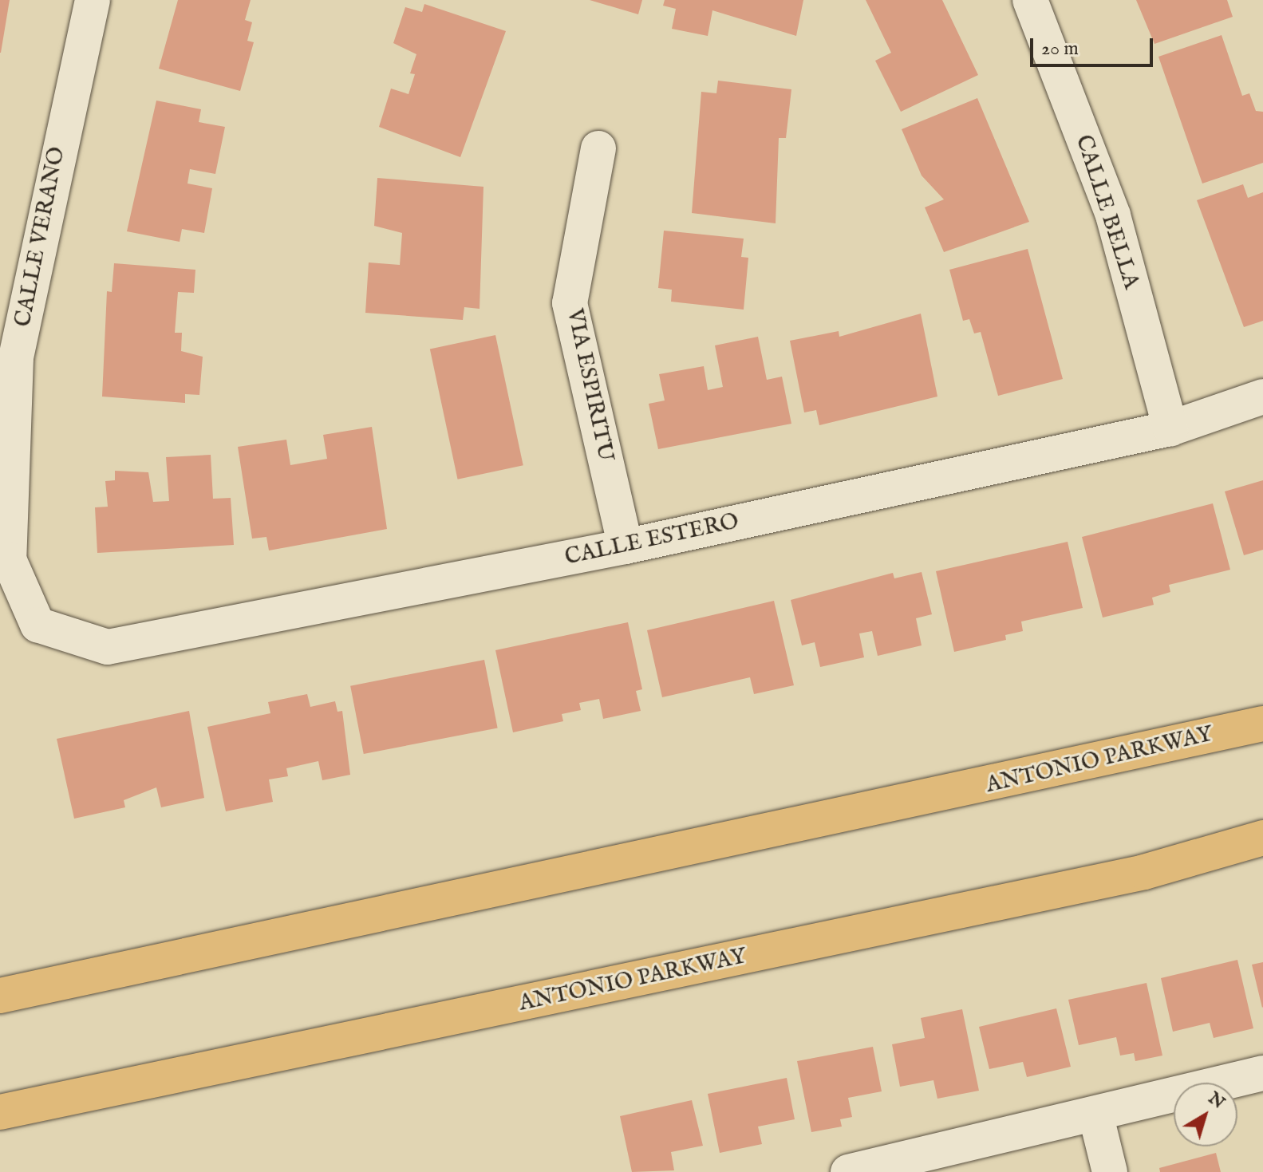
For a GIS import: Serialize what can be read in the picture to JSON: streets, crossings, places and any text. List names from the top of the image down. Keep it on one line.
{"streets":{"main road":["ANTONIO PARKWAY"],"street":["CALLE BELLA","CALLE VERANO","VIA ESPIRITU","CALLE ESTERO"]},"crossings":[["CALLE BELLA","CALLE ESTERO"],["CALLE VERANO","CALLE ESTERO"],["VIA ESPIRITU","CALLE ESTERO"]],"scale_bar":"20 m","north":"top right"}
